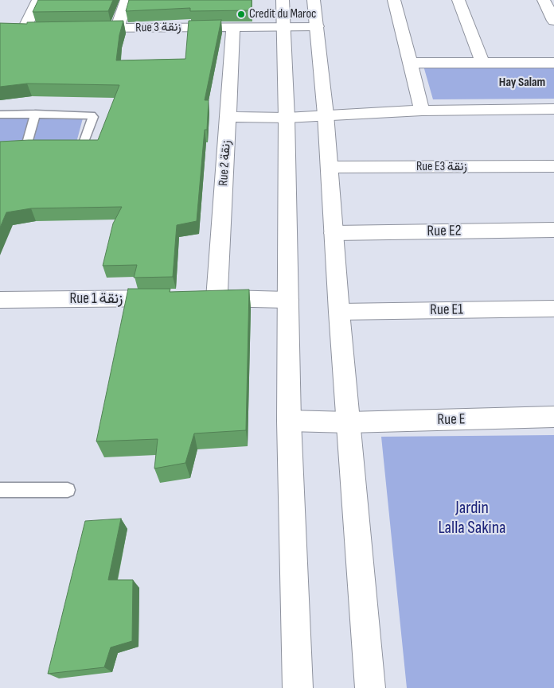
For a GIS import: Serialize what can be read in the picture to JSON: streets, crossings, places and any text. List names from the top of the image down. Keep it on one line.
{"streets":{"street":["Rue 3 زنقة","Rue 2 زنقة","Rue E3 زنقة","Rue E2","Rue 1 زنقة","Rue E1","Rue E"]},"crossings":[["Rue 3 زنقة","Rue 2 زنقة"]],"districts":["Hay Salam"],"parks":["Jardin Lalla Sakina"],"places":["Credit du Maroc"]}
